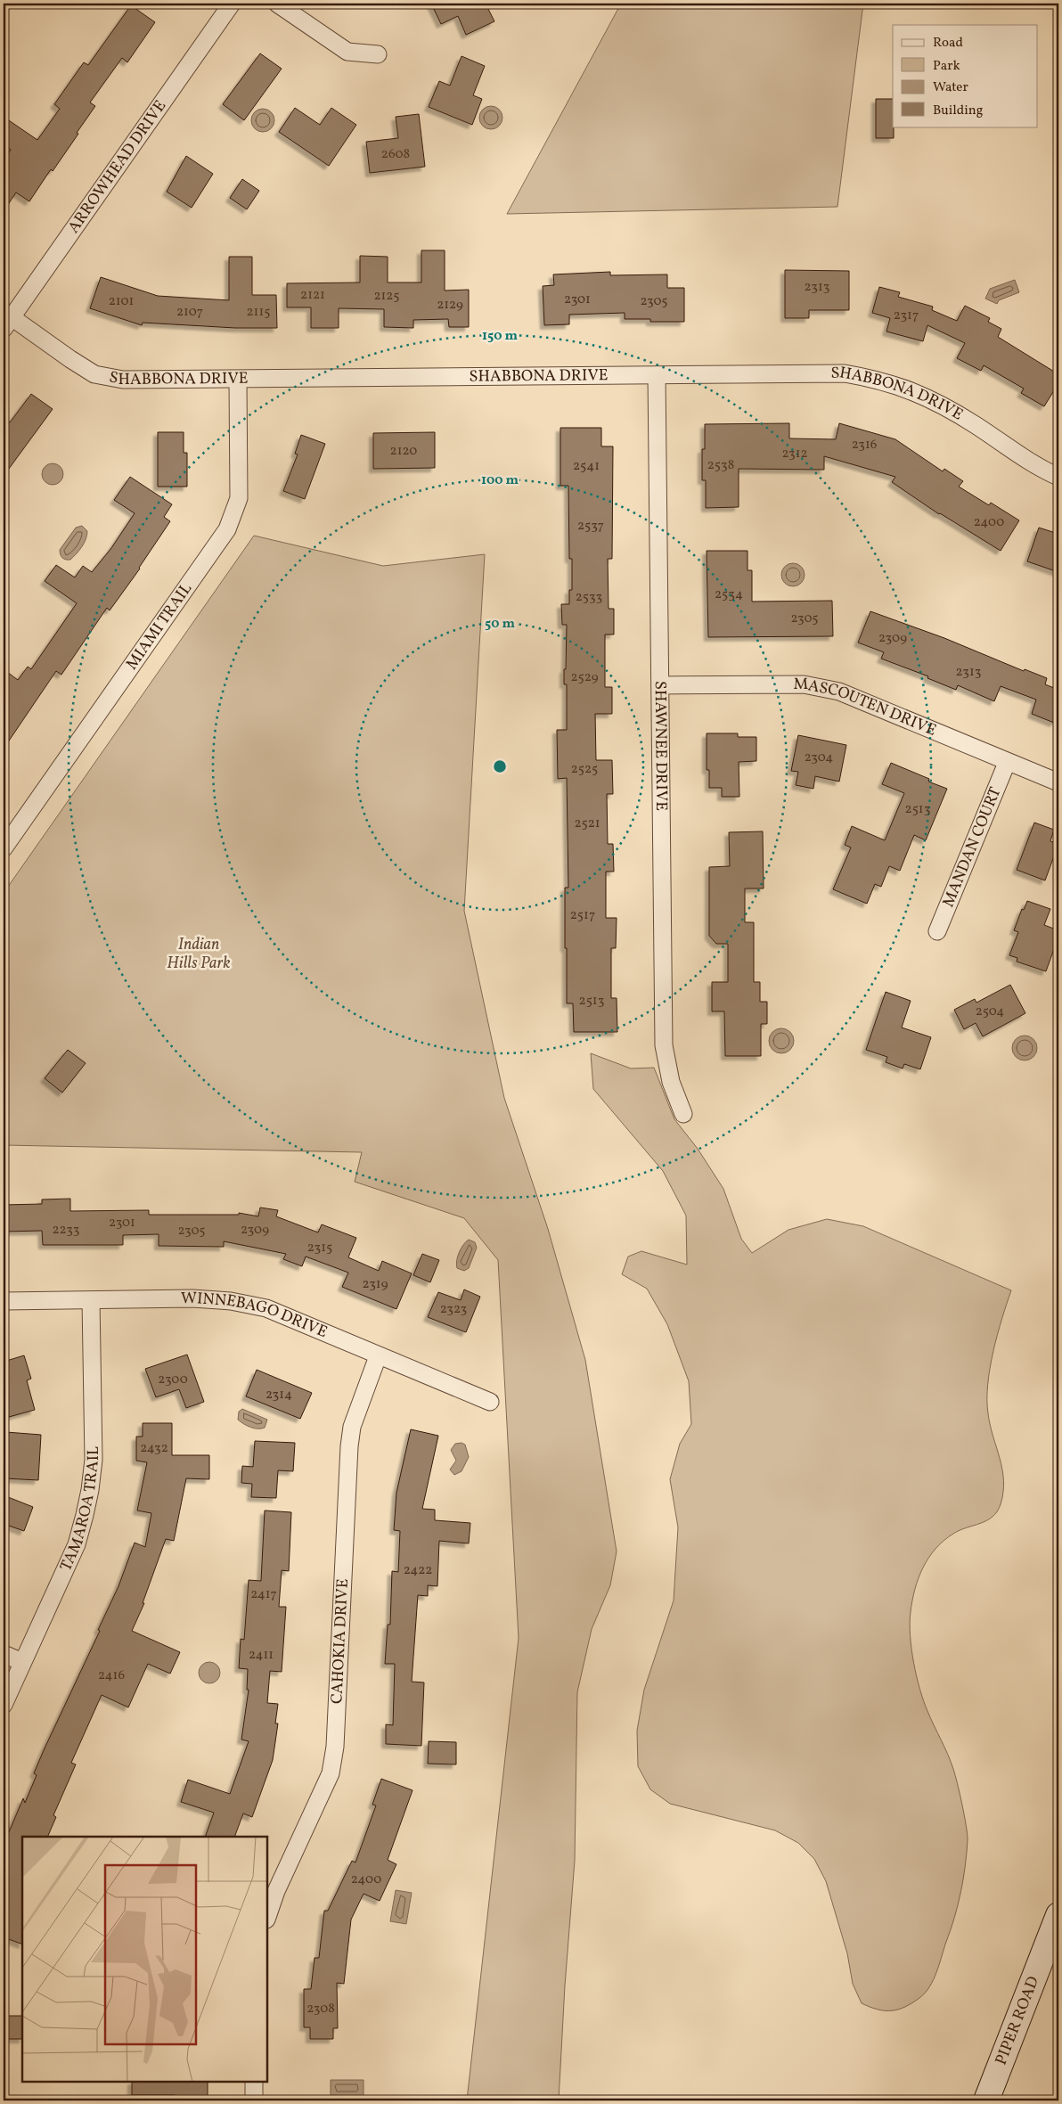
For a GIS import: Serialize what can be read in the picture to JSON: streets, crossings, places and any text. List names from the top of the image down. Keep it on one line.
{"streets":{"street":["ARROWHEAD DRIVE","SHABBONA DRIVE","MIAMI TRAIL","MASCOUTEN DRIVE","SHAWNEE DRIVE","MANDAN COURT","WINNEBAGO DRIVE","TAMAROA TRAIL","CAHOKIA DRIVE","PIPER ROAD"]},"crossings":[["ARROWHEAD DRIVE","SHABBONA DRIVE"],["SHABBONA DRIVE","MIAMI TRAIL"],["SHABBONA DRIVE","SHAWNEE DRIVE"],["MASCOUTEN DRIVE","SHAWNEE DRIVE"],["MASCOUTEN DRIVE","MANDAN COURT"],["WINNEBAGO DRIVE","TAMAROA TRAIL"],["WINNEBAGO DRIVE","CAHOKIA DRIVE"]],"parks":["Indian Hills Park"],"house_numbers":["2608","2313","2121","2125","2301","2101","2305","2129","2107","2115","2317","2316","2120","2312","2538","2541","2400","2537","2534","2533","2305","2309","2313","2529","2304","2525","2513","2521","2517","2513","2504","2301","2233","2309","2305","2315","2319","2323","2300","2314","2432","2422","2417","2411","2416","2400","2308"],"legend":["Road","Park","Water","Building"],"rings":["150 m","100 m","50 m"]}
